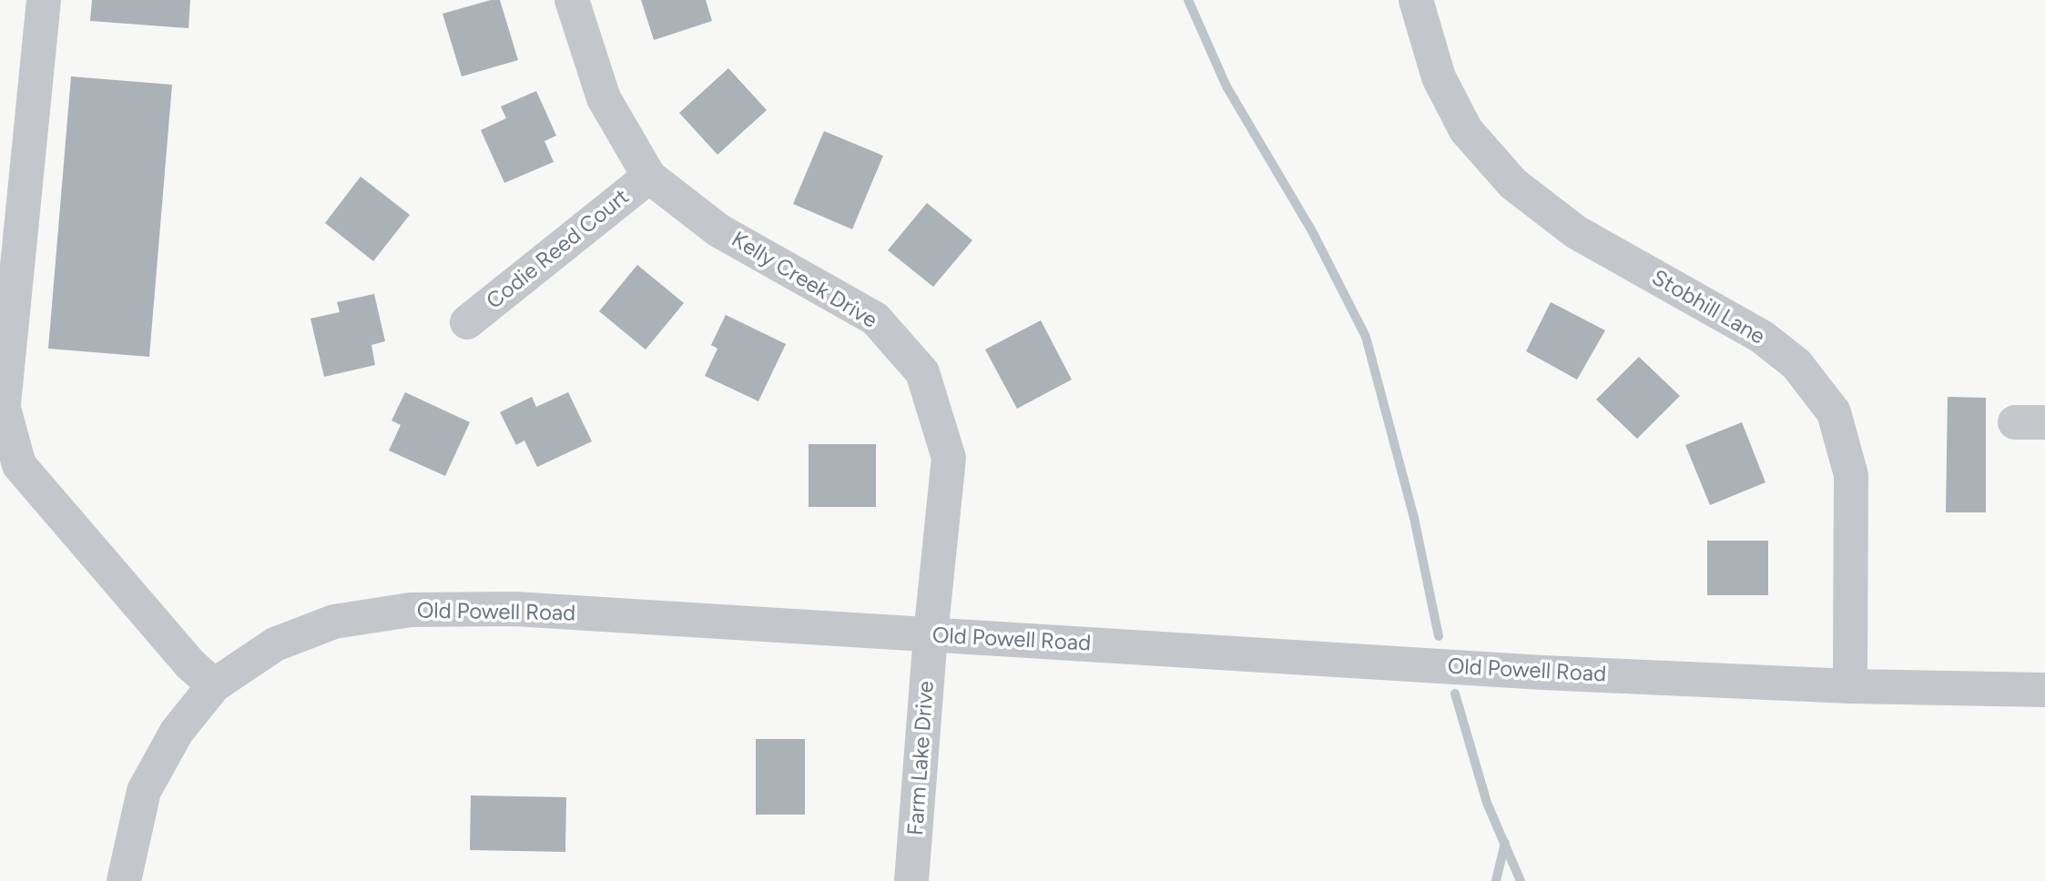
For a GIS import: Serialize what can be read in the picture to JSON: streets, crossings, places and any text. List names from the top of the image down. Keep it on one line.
{"streets":{"street":["Codie Reed Court","Kelly Creek Drive","Stobhill Lane","Old Powell Road","Farm Lake Drive"]},"crossings":[["Codie Reed Court","Kelly Creek Drive"],["Kelly Creek Drive","Old Powell Road"],["Kelly Creek Drive","Farm Lake Drive"],["Stobhill Lane","Old Powell Road"],["Old Powell Road","Farm Lake Drive"]]}
